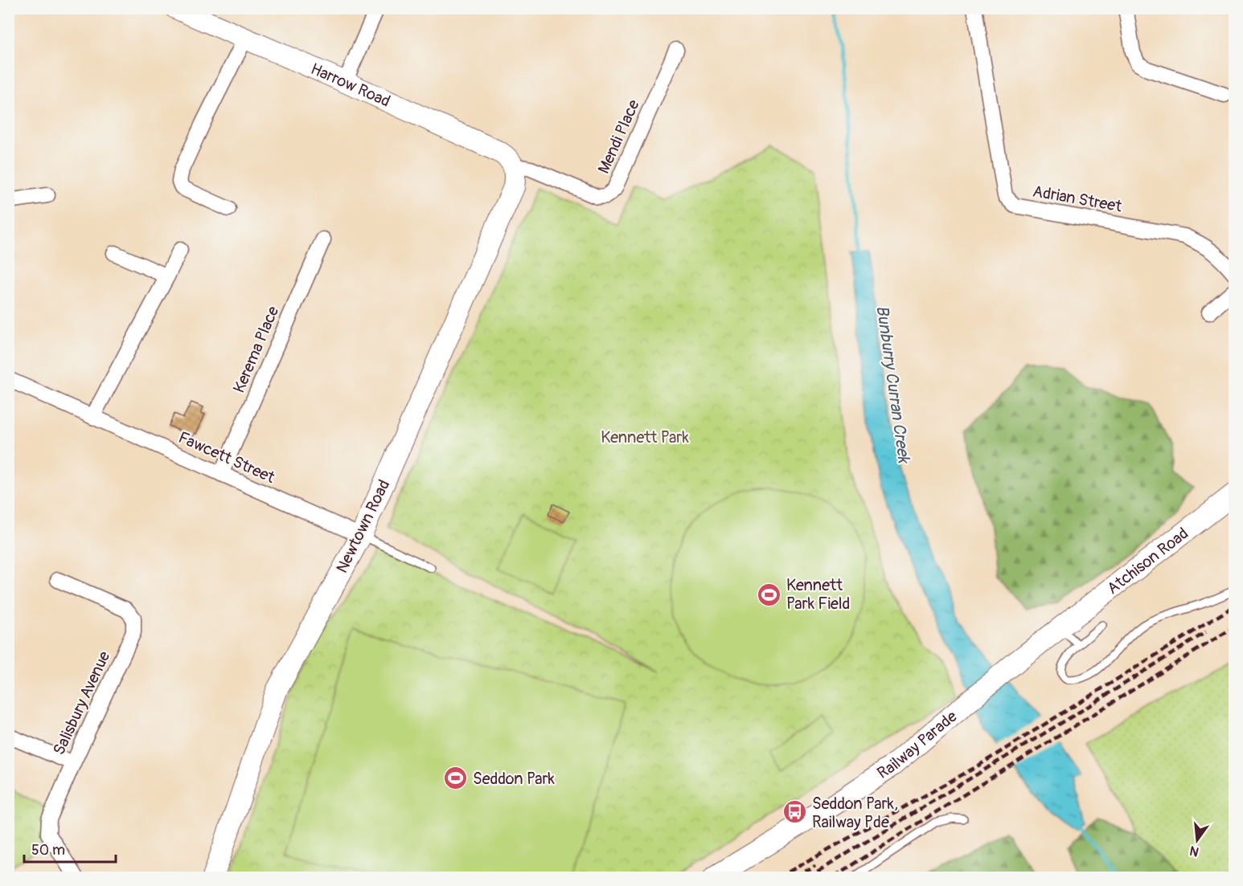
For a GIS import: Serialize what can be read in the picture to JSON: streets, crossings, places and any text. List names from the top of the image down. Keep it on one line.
{"streets":{"street":["Harrow Road","Mendi Place","Adrian Street","Kerema Place","Fawcett Street","Newtown Road","Atchison Road","Salisbury Avenue","Railway Parade"]},"crossings":[["Harrow Road","Mendi Place"],["Harrow Road","Newtown Road"],["Mendi Place","Newtown Road"],["Kerema Place","Fawcett Street"],["Fawcett Street","Newtown Road"],["Atchison Road","Railway Parade"]],"water":["Bunburry Curran Creek"],"parks":["Kennett Park"],"places":{"sports":["Kennett Park Field","Seddon Park"],"bus stop":["Seddon Park, Railway Pde"]},"scale_bar":"50 m","north":"bottom"}
